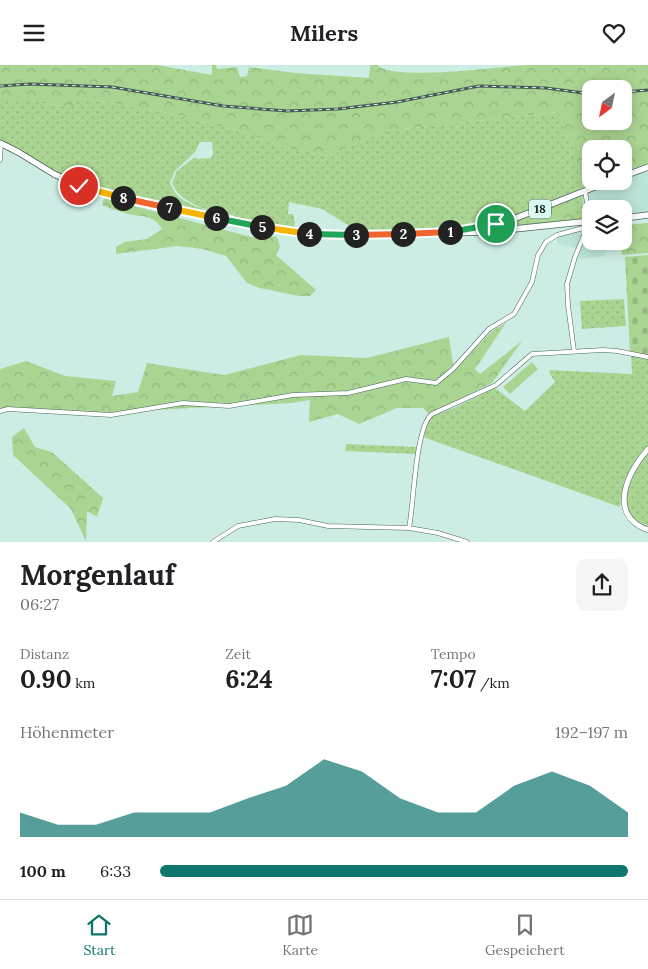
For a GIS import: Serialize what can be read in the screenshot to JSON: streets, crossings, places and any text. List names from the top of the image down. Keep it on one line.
{"streets":{"main road":["18"]},"north":"bottom left","page":{"header":"Milers","pins":["8","7","6","5","1","2","4","3"],"heading":["Morgenlauf","06:27"],"stats":[["Distanz","0.90 km"],["Zeit","6:24"],["Tempo","7:07 /km"]],"chart":["Höhenmeter","192–197 m"],"list":[{"name":"100 m","note":"6:33"}],"tabs":["Start","Karte","Gespeichert"]}}
